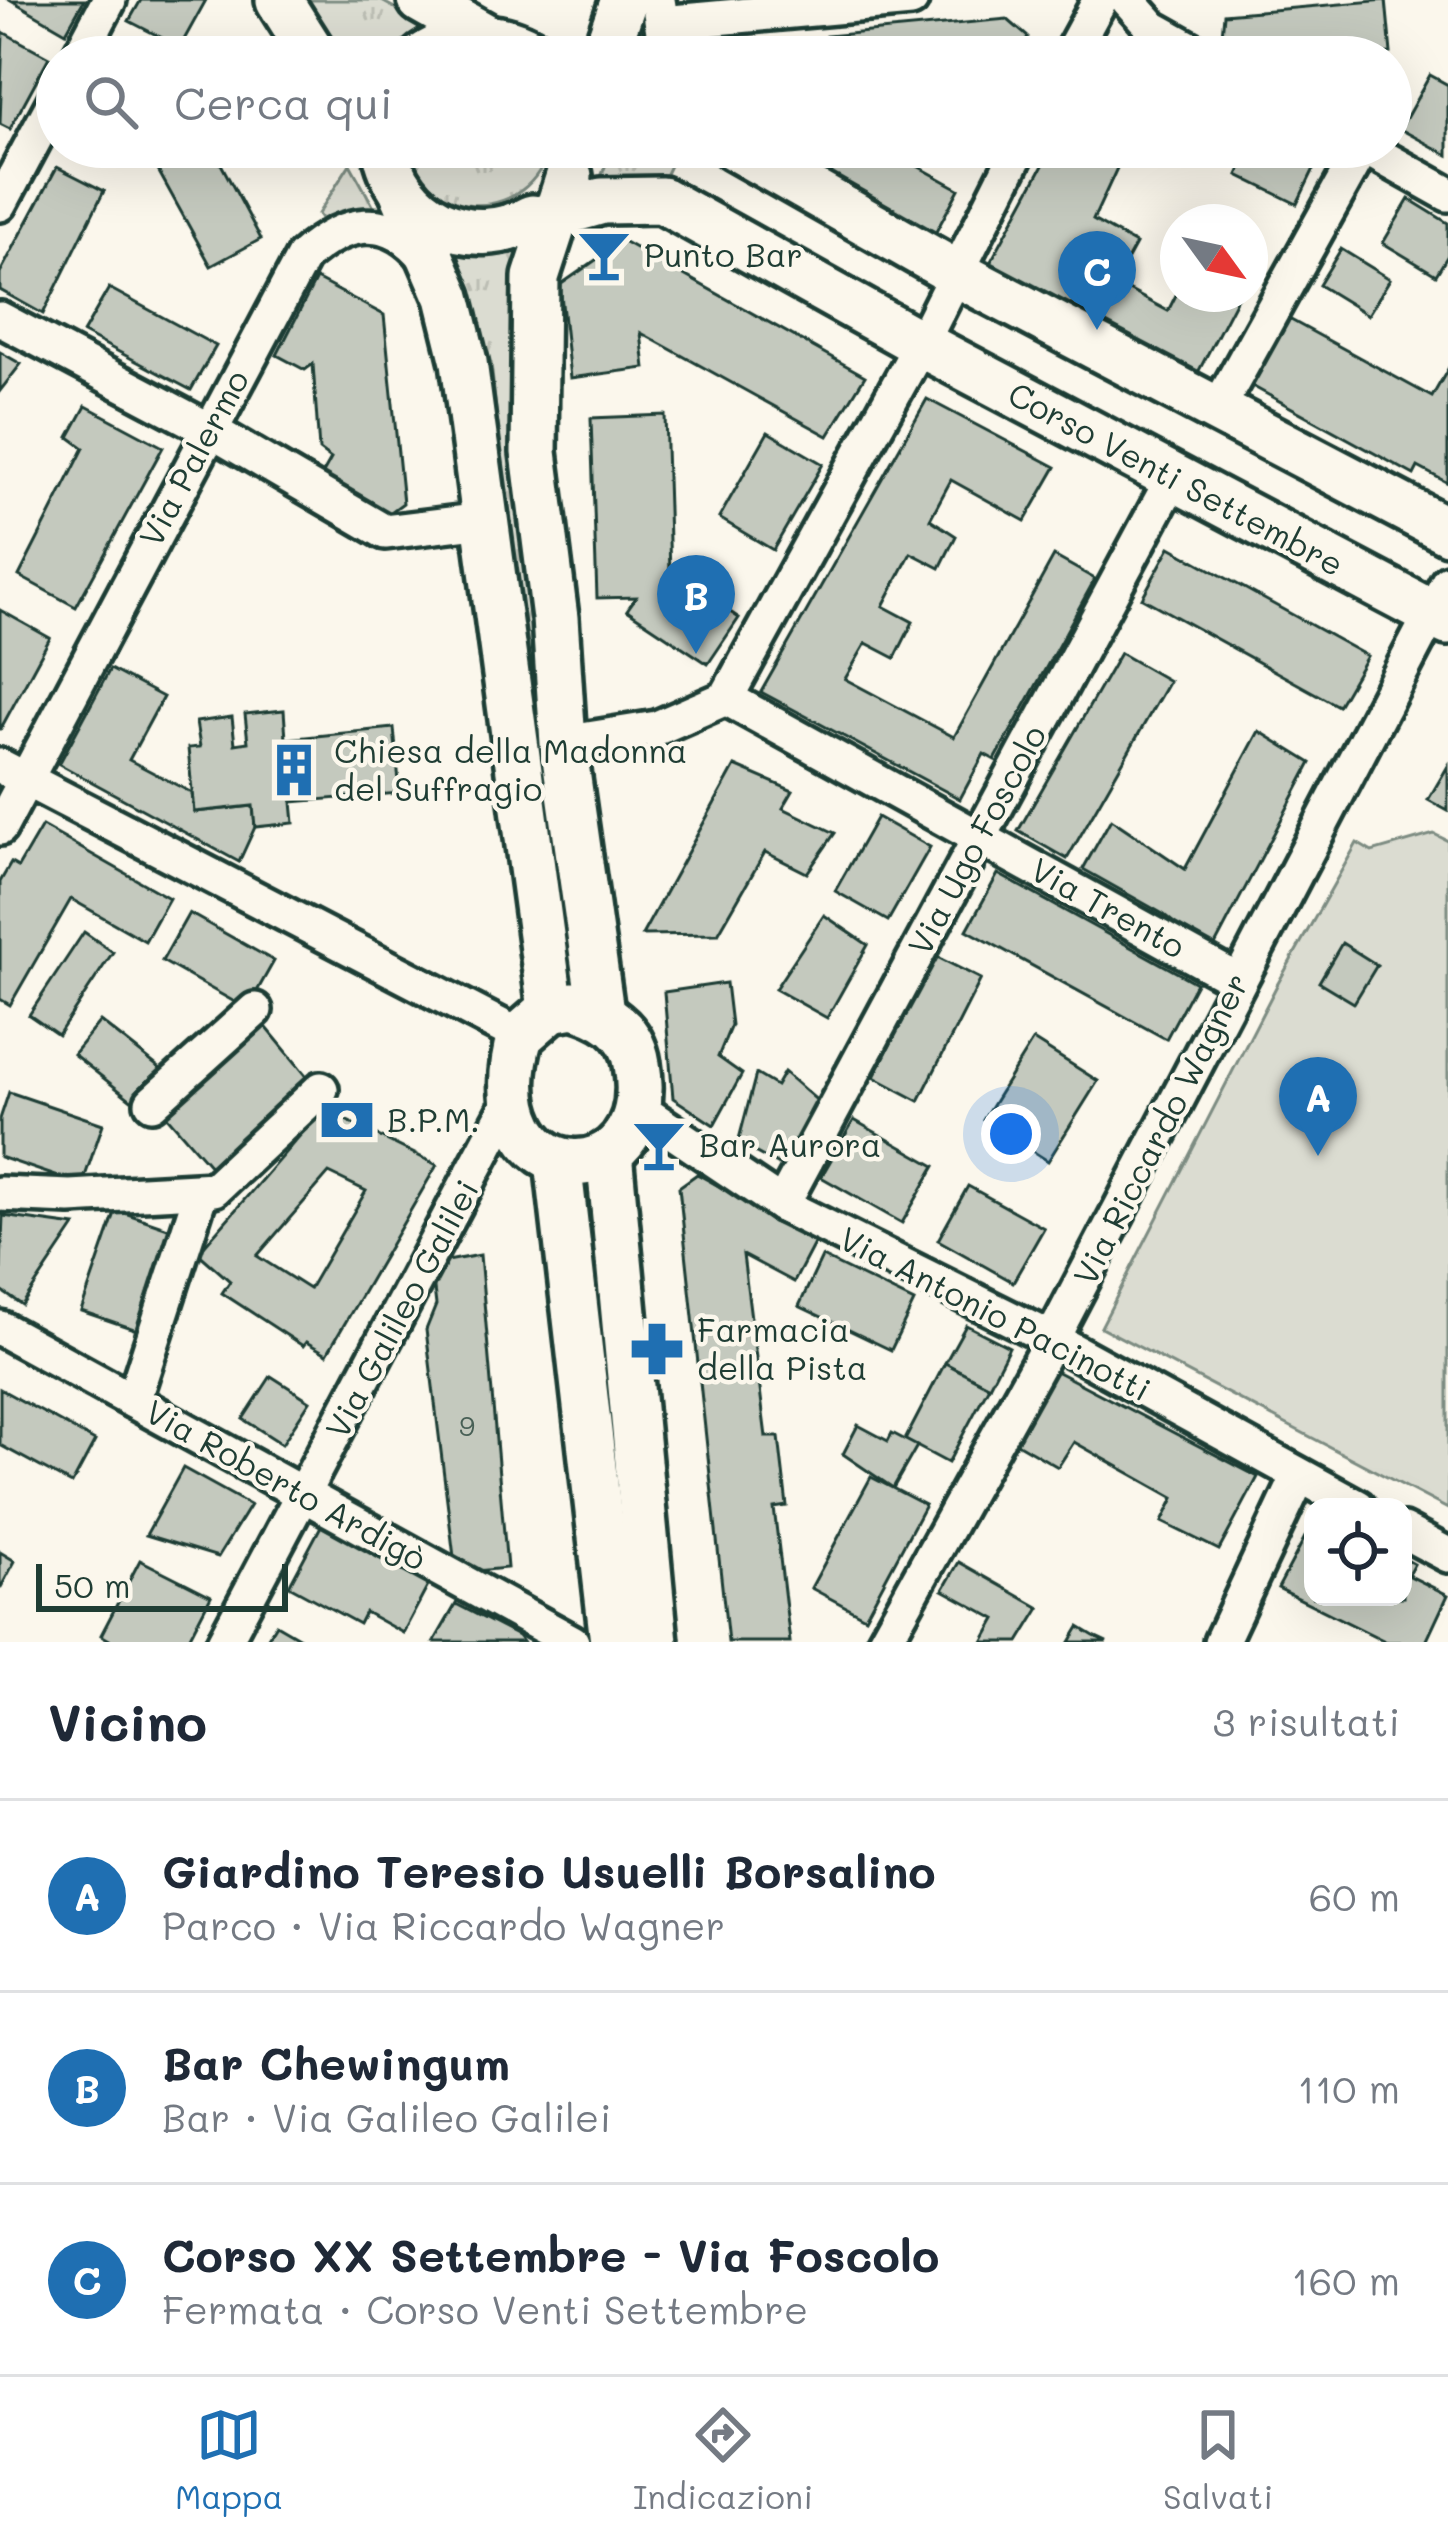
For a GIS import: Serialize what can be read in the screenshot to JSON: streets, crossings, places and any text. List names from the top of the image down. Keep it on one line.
{"streets":{"street":["Via Palermo","Corso Venti Settembre","Via Ugo Foscolo","Via Trento","Via Riccardo Wagner","Via Galileo Galilei","Via Antonio Pacinotti","Via Roberto Ardigò"]},"crossings":[["Corso Venti Settembre","Via Ugo Foscolo"],["Corso Venti Settembre","Via Riccardo Wagner"],["Via Ugo Foscolo","Via Trento"],["Via Ugo Foscolo","Via Antonio Pacinotti"],["Via Trento","Via Riccardo Wagner"],["Via Riccardo Wagner","Via Antonio Pacinotti"],["Via Galileo Galilei","Via Antonio Pacinotti"],["Via Galileo Galilei","Via Roberto Ardigò"]],"places":{"bar":["Punto Bar","Bar Aurora"],"building":["Chiesa della Madonna del Suffragio"],"bank":["B.P.M."],"pharmacy":["Farmacia della Pista"]},"house_numbers":["9"],"scale_bar":"50 m","north":"bottom right","page":{"search":"Cerca qui","pins":["C","B","A"],"scale":"50 m","heading":["Vicino","3 risultati"],"list":[{"mark":"A","name":"Giardino Teresio Usuelli Borsalino","note":"Parco · Via Riccardo Wagner","value":"60 m"},{"mark":"B","name":"Bar Chewingum","note":"Bar · Via Galileo Galilei","value":"110 m"},{"mark":"C","name":"Corso XX Settembre - Via Foscolo","note":"Fermata · Corso Venti Settembre","value":"160 m"}],"nav":["Mappa","Indicazioni","Salvati"]}}
